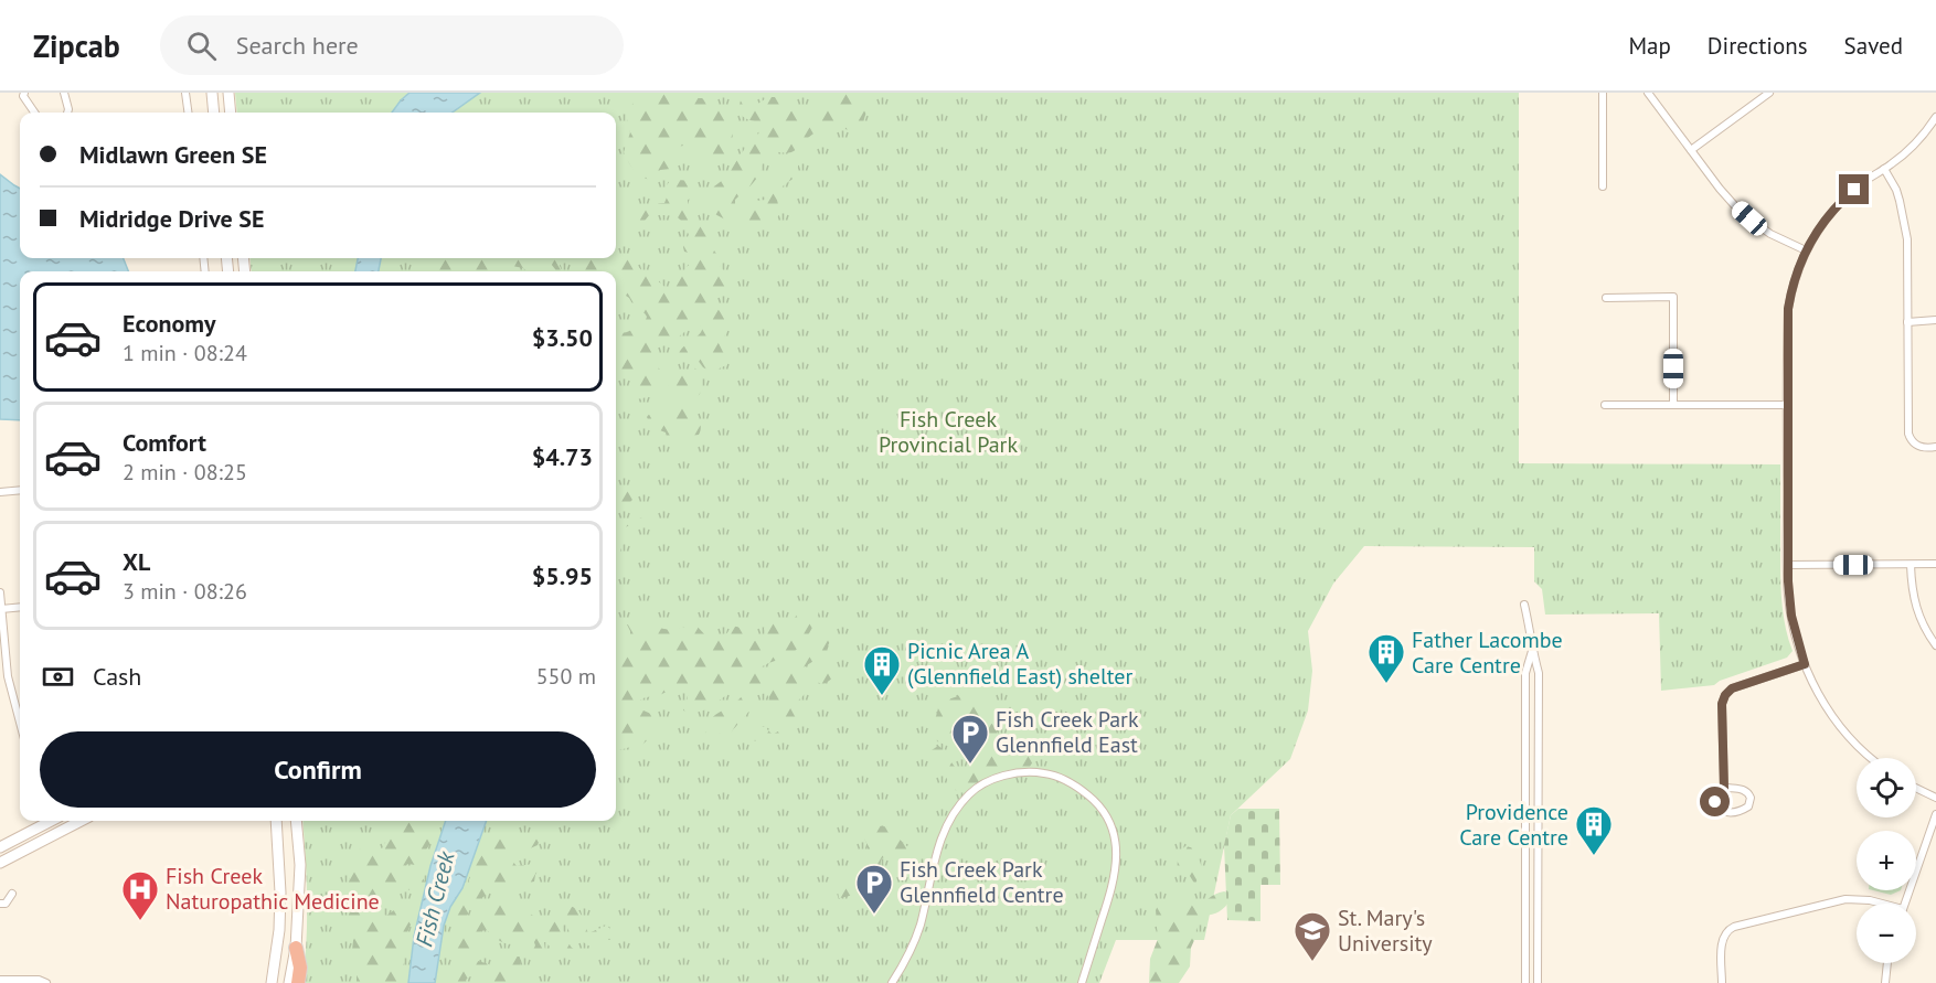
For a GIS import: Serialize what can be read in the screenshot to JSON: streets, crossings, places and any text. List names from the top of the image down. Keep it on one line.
{"water":["Fish Creek"],"parks":["Fish Creek Provincial Park"],"places":{"building":["Father Lacombe Care Centre","Picnic Area A (Glennfield East) shelter","Providence Care Centre"],"parking":["Fish Creek Park Glennfield East","Fish Creek Park Glennfield Centre"],"hospital":["Fish Creek Naturopathic Medicine"],"school or university":["St. Mary's University"]},"page":{"header":"Zipcab","search":"Search here","nav":["Map","Directions","Saved"],"banner":["Midlawn Green SE","Midridge Drive SE"],"list":[{"name":"Economy","note":"1 min · 08:24","value":"$3.50"},{"name":"Comfort","note":"2 min · 08:25","value":"$4.73"},{"name":"XL","note":"3 min · 08:26","value":"$5.95"}],"pay":["Cash","550 m"],"buttons":"Confirm","map_buttons":["+","−"]}}
